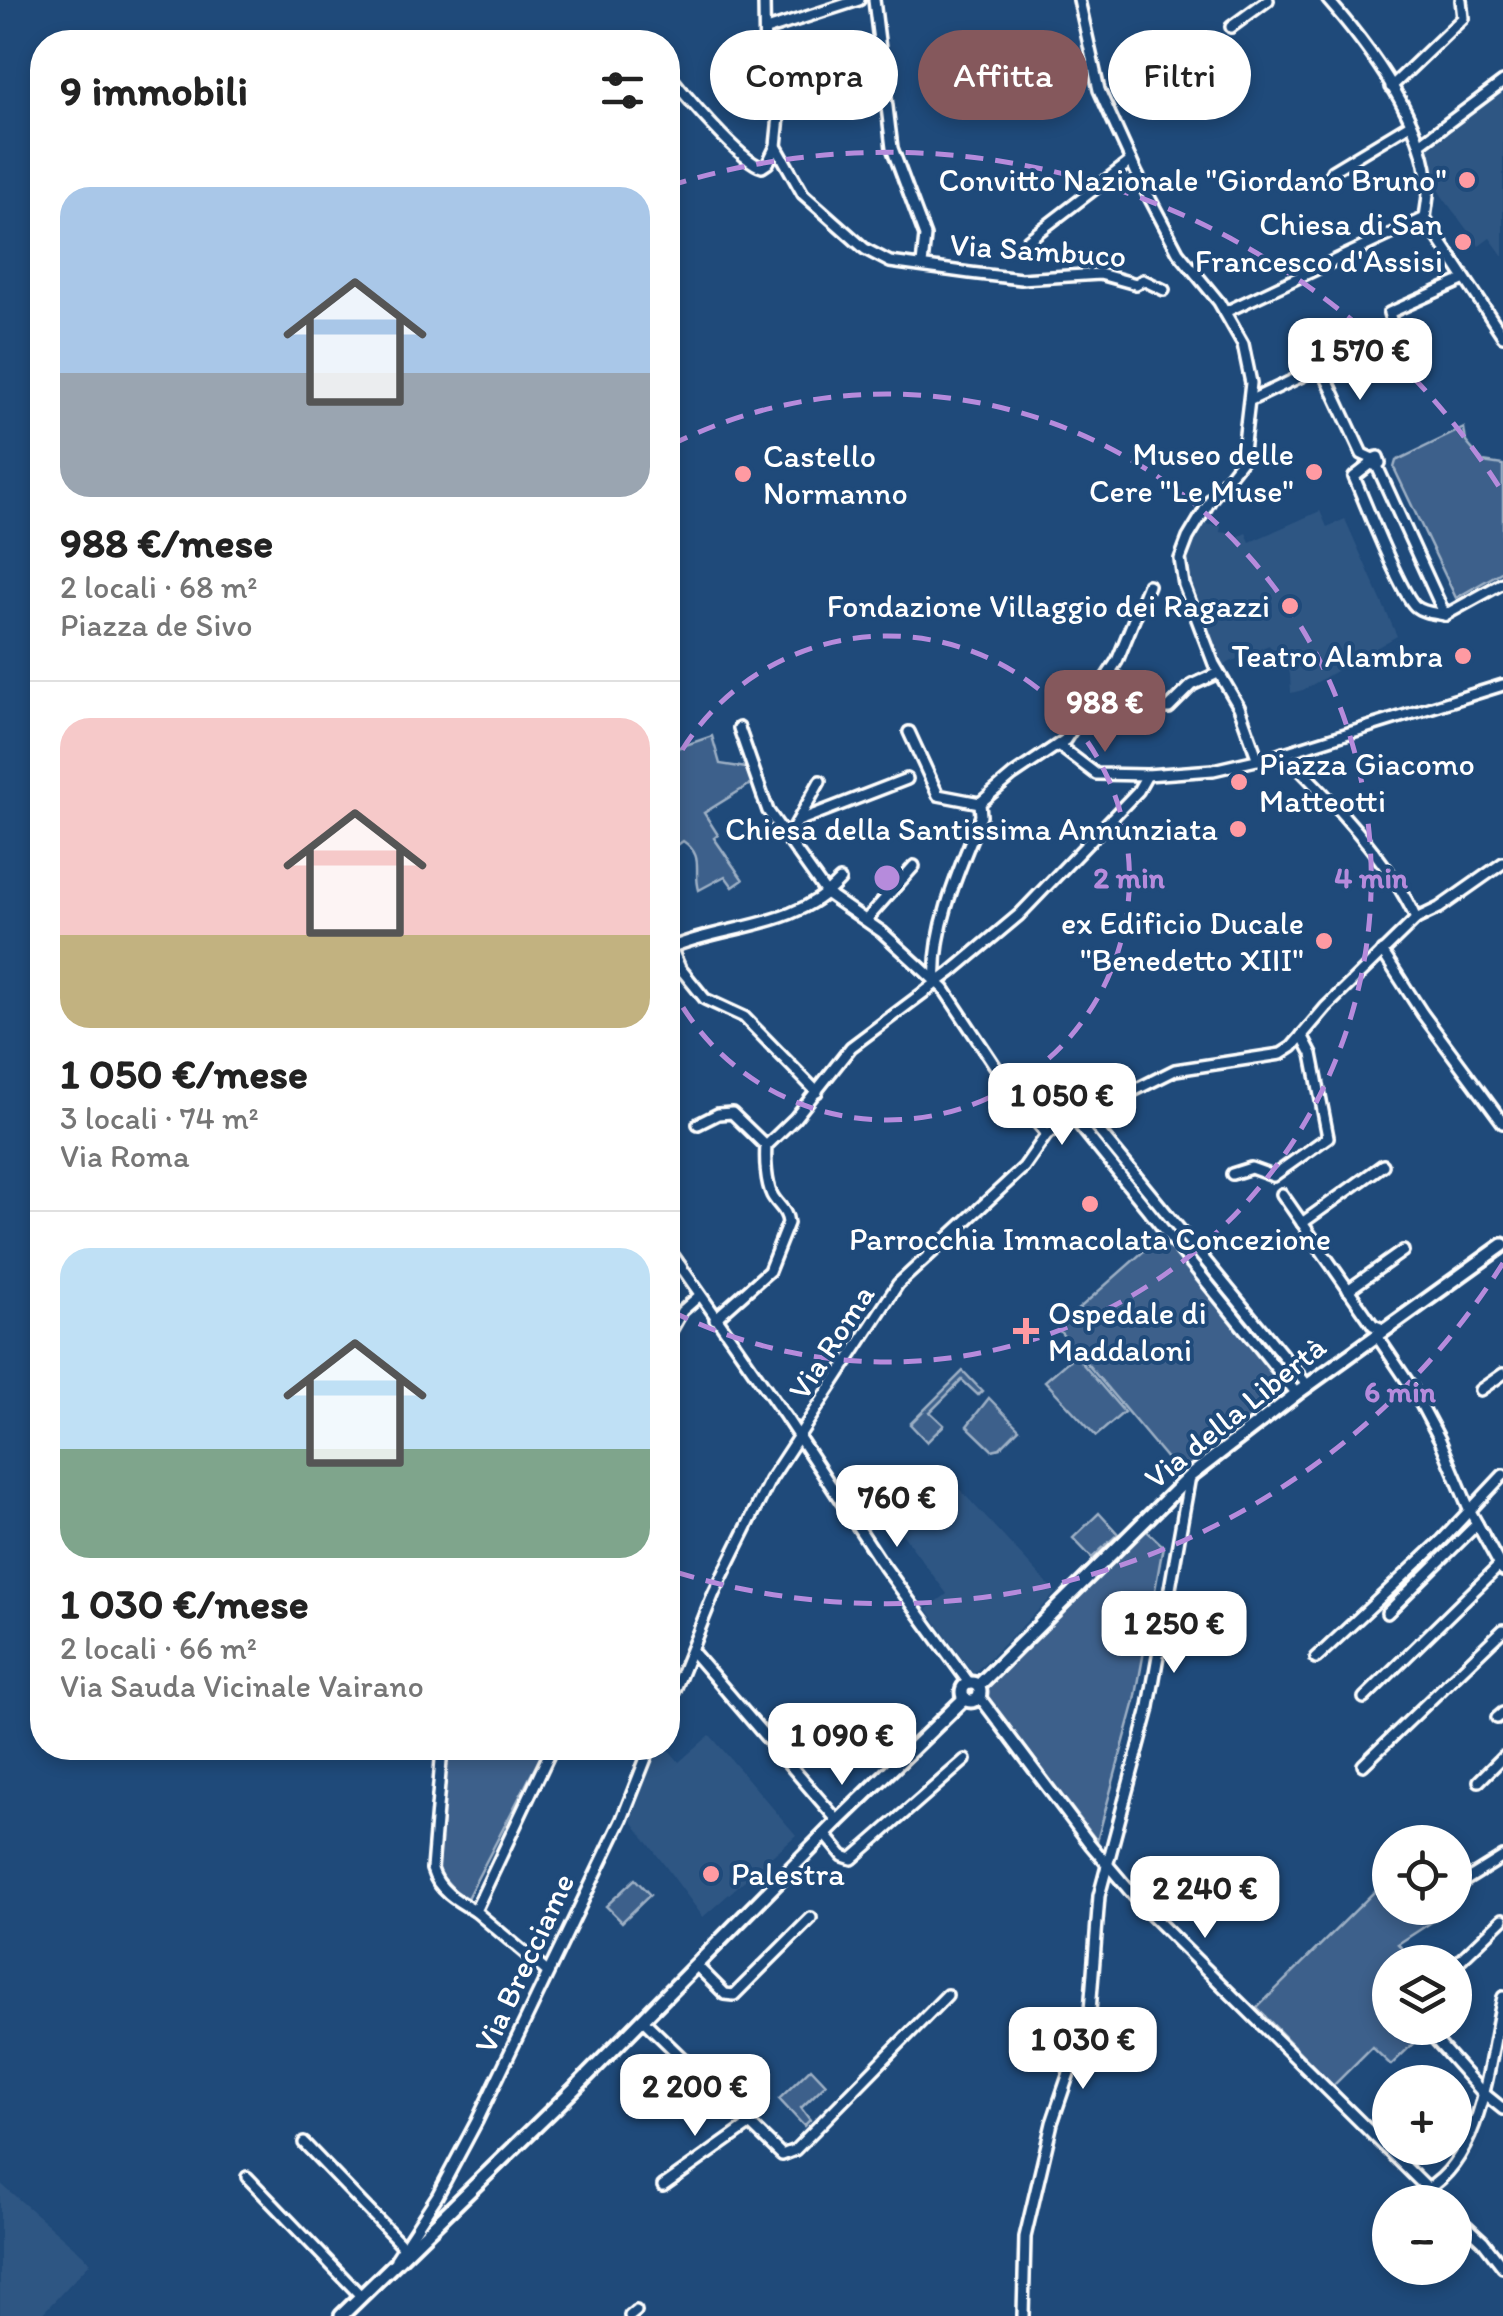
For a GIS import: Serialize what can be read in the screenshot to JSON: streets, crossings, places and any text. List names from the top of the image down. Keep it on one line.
{"streets":{"main road":["Via della Libertà"],"street":["Via Sambuco","Via Roma","Via Brecciame"]},"places":{"other":["Convitto Nazionale \"Giordano Bruno\"","Chiesa di San Francesco d'Assisi","Museo delle Cere \"Le Muse\"","Castello Normanno","Fondazione Villaggio dei Ragazzi","Teatro Alambra","Piazza Giacomo Matteotti","Chiesa della Santissima Annunziata","ex Edificio Ducale \"Benedetto XIII\"","Parrocchia Immacolata Concezione","Palestra"],"health":["Ospedale di Maddaloni"]},"page":{"chip":["Compra","Affitta","Filtri"],"heading":"9 immobili","list":[{"name":"988 €/mese","note":"2 locali · 68 m² · Piazza de Sivo"},{"name":"1 050 €/mese","note":"3 locali · 74 m² · Via Roma"},{"name":"1 030 €/mese","note":"2 locali · 66 m² · Via Sauda Vicinale Vairano"}],"price":["1 570 €","988 €","1 050 €","760 €","1 250 €","1 090 €","2 240 €","1 030 €","2 200 €"],"map_buttons":["+","−"]},"rings":["2 min","4 min","6 min"]}
